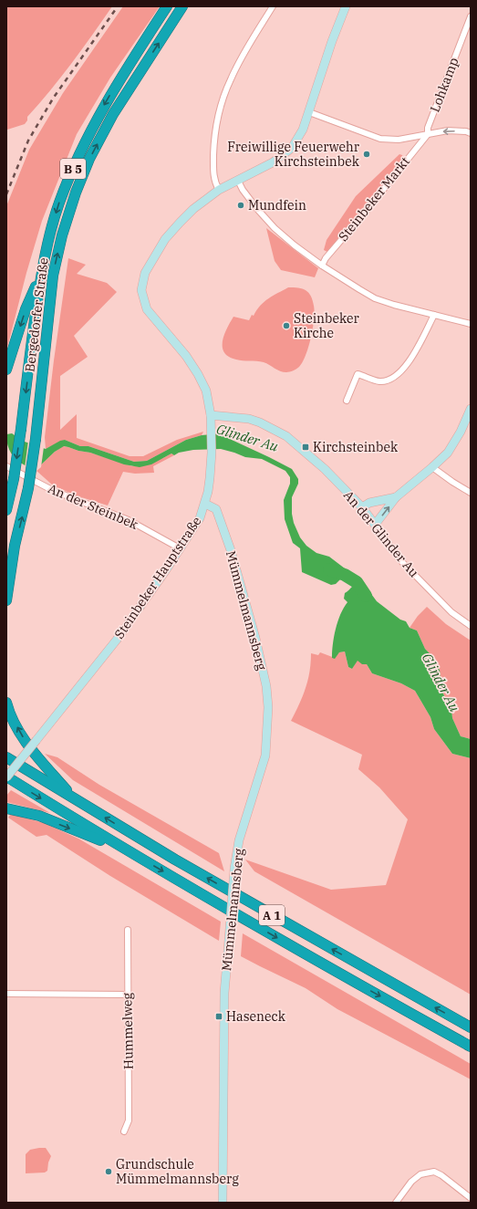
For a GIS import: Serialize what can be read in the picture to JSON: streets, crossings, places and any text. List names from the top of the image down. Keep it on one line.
{"streets":{"highway":["B 5","Bergedorfer Straße","A 1"],"street":["Lohkamp","Steinbeker Markt","An der Steinbek","An der Glinder Au","Steinbeker Hauptstraße","Mümmelmannsberg","Hummelweg"]},"crossings":[["Lohkamp","Steinbeker Markt"],["An der Steinbek","Steinbeker Hauptstraße"],["An der Glinder Au","Steinbeker Hauptstraße"],["Steinbeker Hauptstraße","Mümmelmannsberg"],["Steinbeker Hauptstraße","A 1"]],"water":["Glinder Au"],"places":{"other":["Freiwillige Feuerwehr Kirchsteinbek","Mundfein","Steinbeker Kirche","Grundschule Mümmelmannsberg"],"transit":["Kirchsteinbek","Haseneck"]}}
